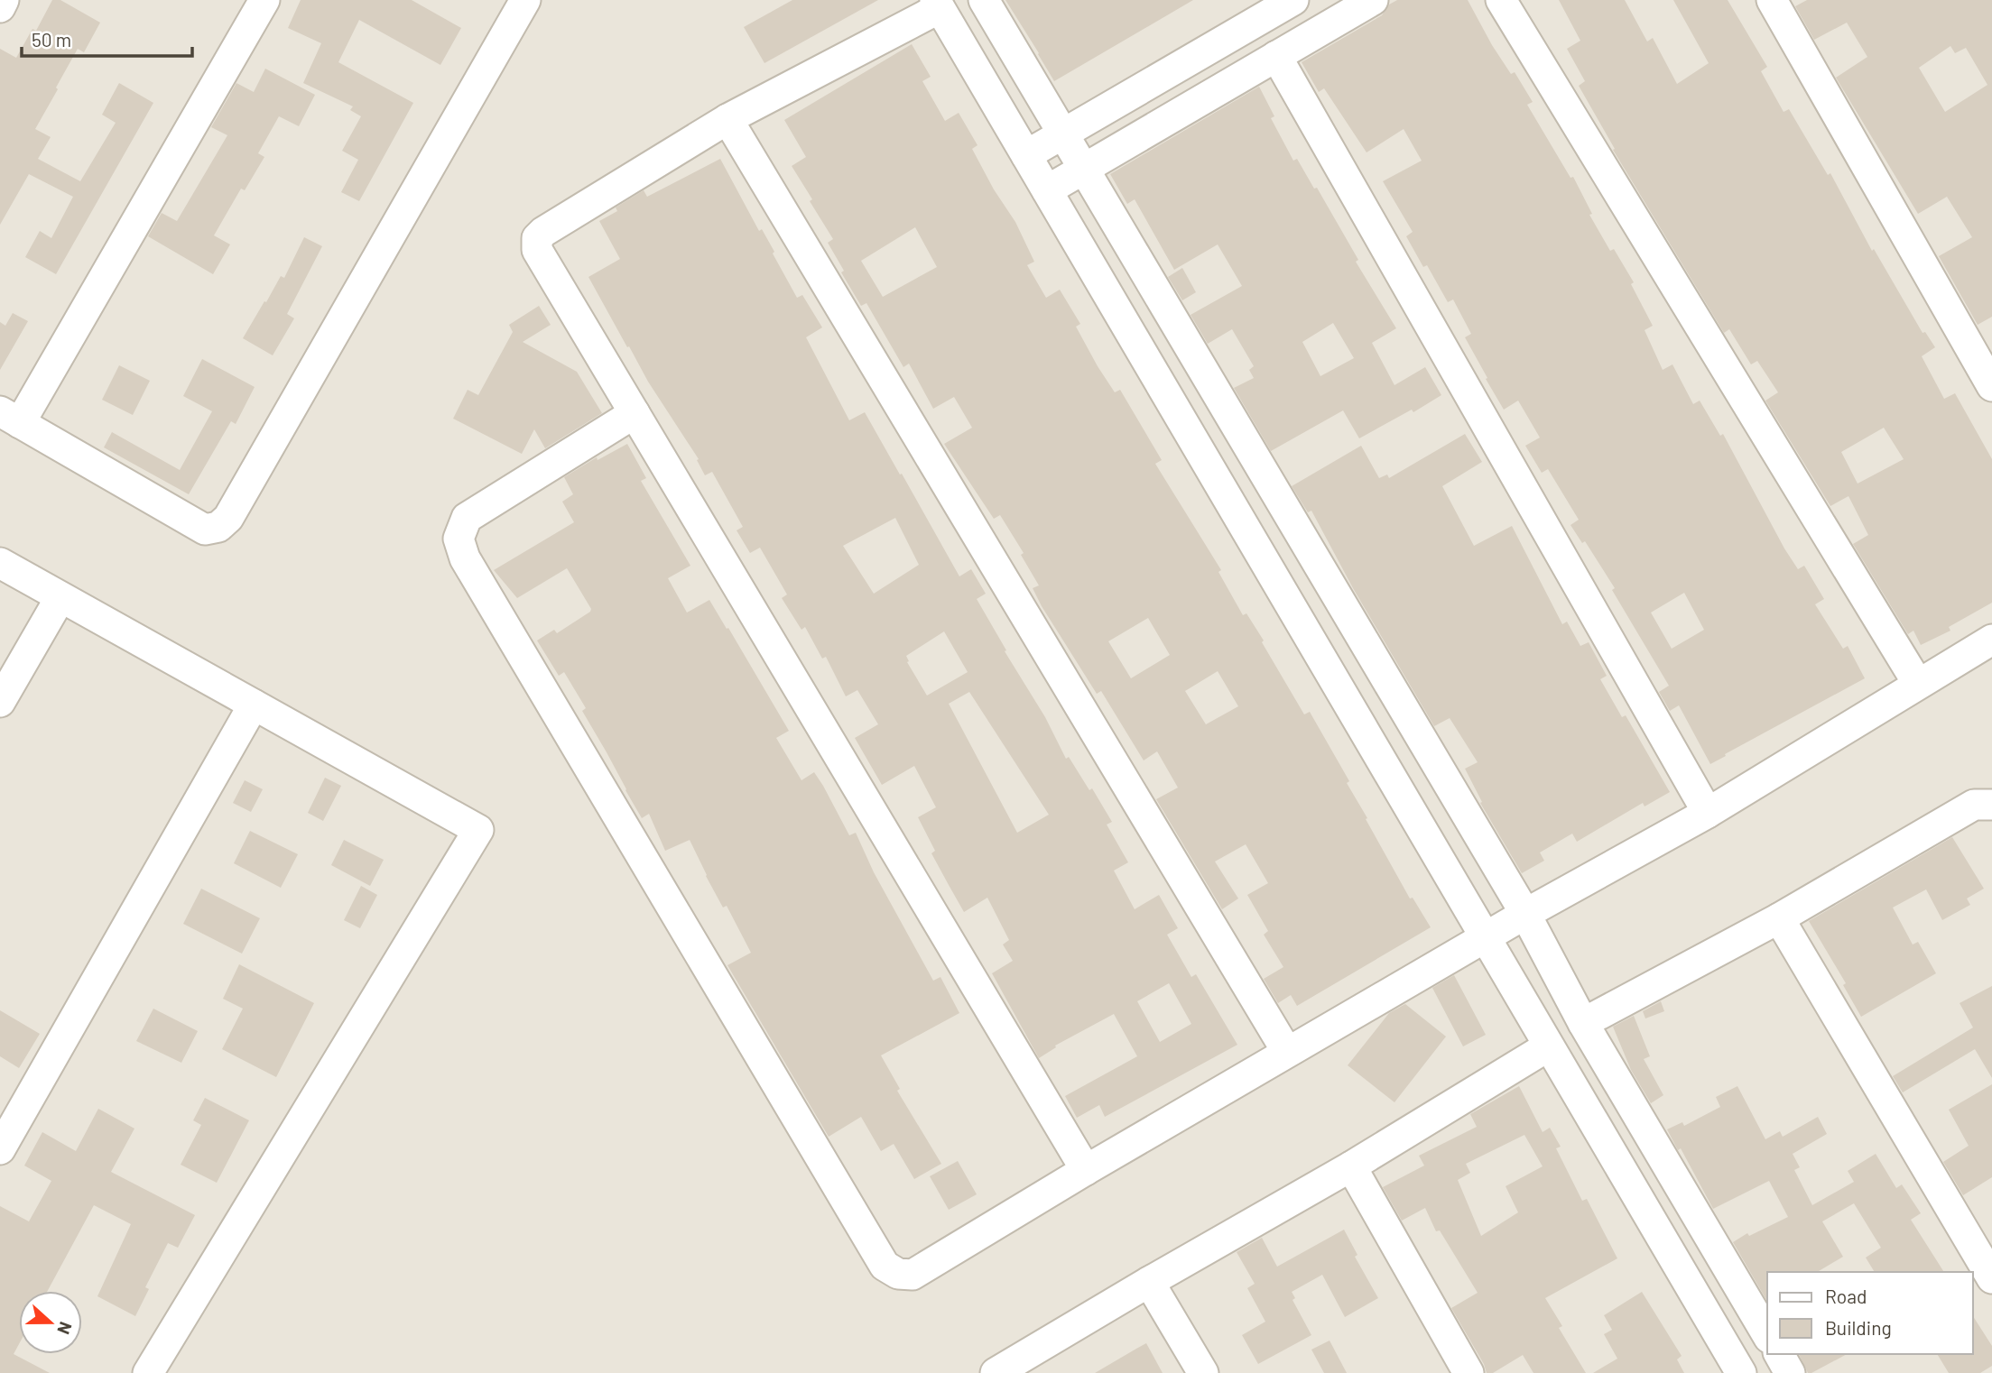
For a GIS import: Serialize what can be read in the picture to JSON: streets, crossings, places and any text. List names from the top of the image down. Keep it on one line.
{"legend":["Road","Building"],"scale_bar":"50 m","north":"right"}
